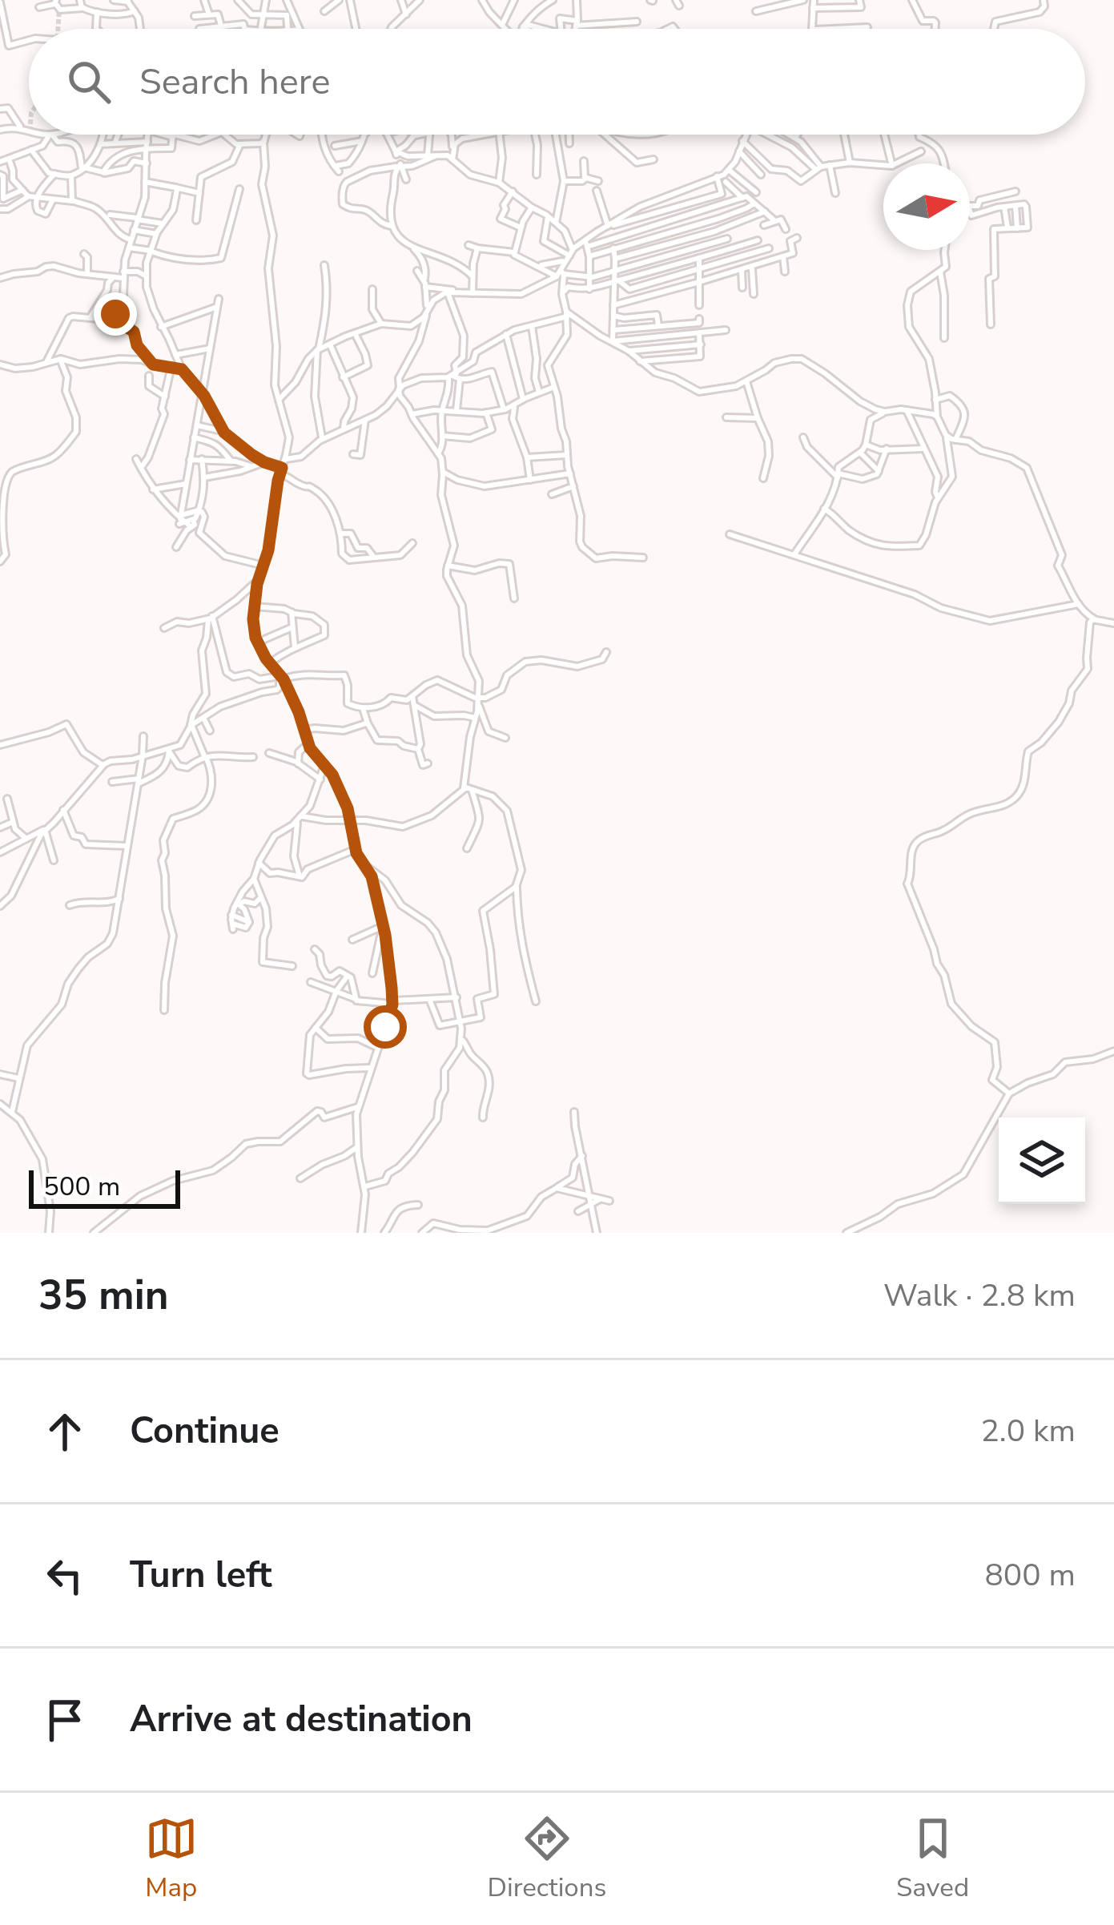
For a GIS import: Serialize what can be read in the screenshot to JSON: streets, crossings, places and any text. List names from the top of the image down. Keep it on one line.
{"scale_bar":"500 m","north":"right","page":{"search":"Search here","scale":"500 m","heading":["35 min","Walk · 2.8 km"],"list":[["Continue","2.0 km"],["Turn left","800 m"],"Arrive at destination"],"nav":["Map","Directions","Saved"]}}
